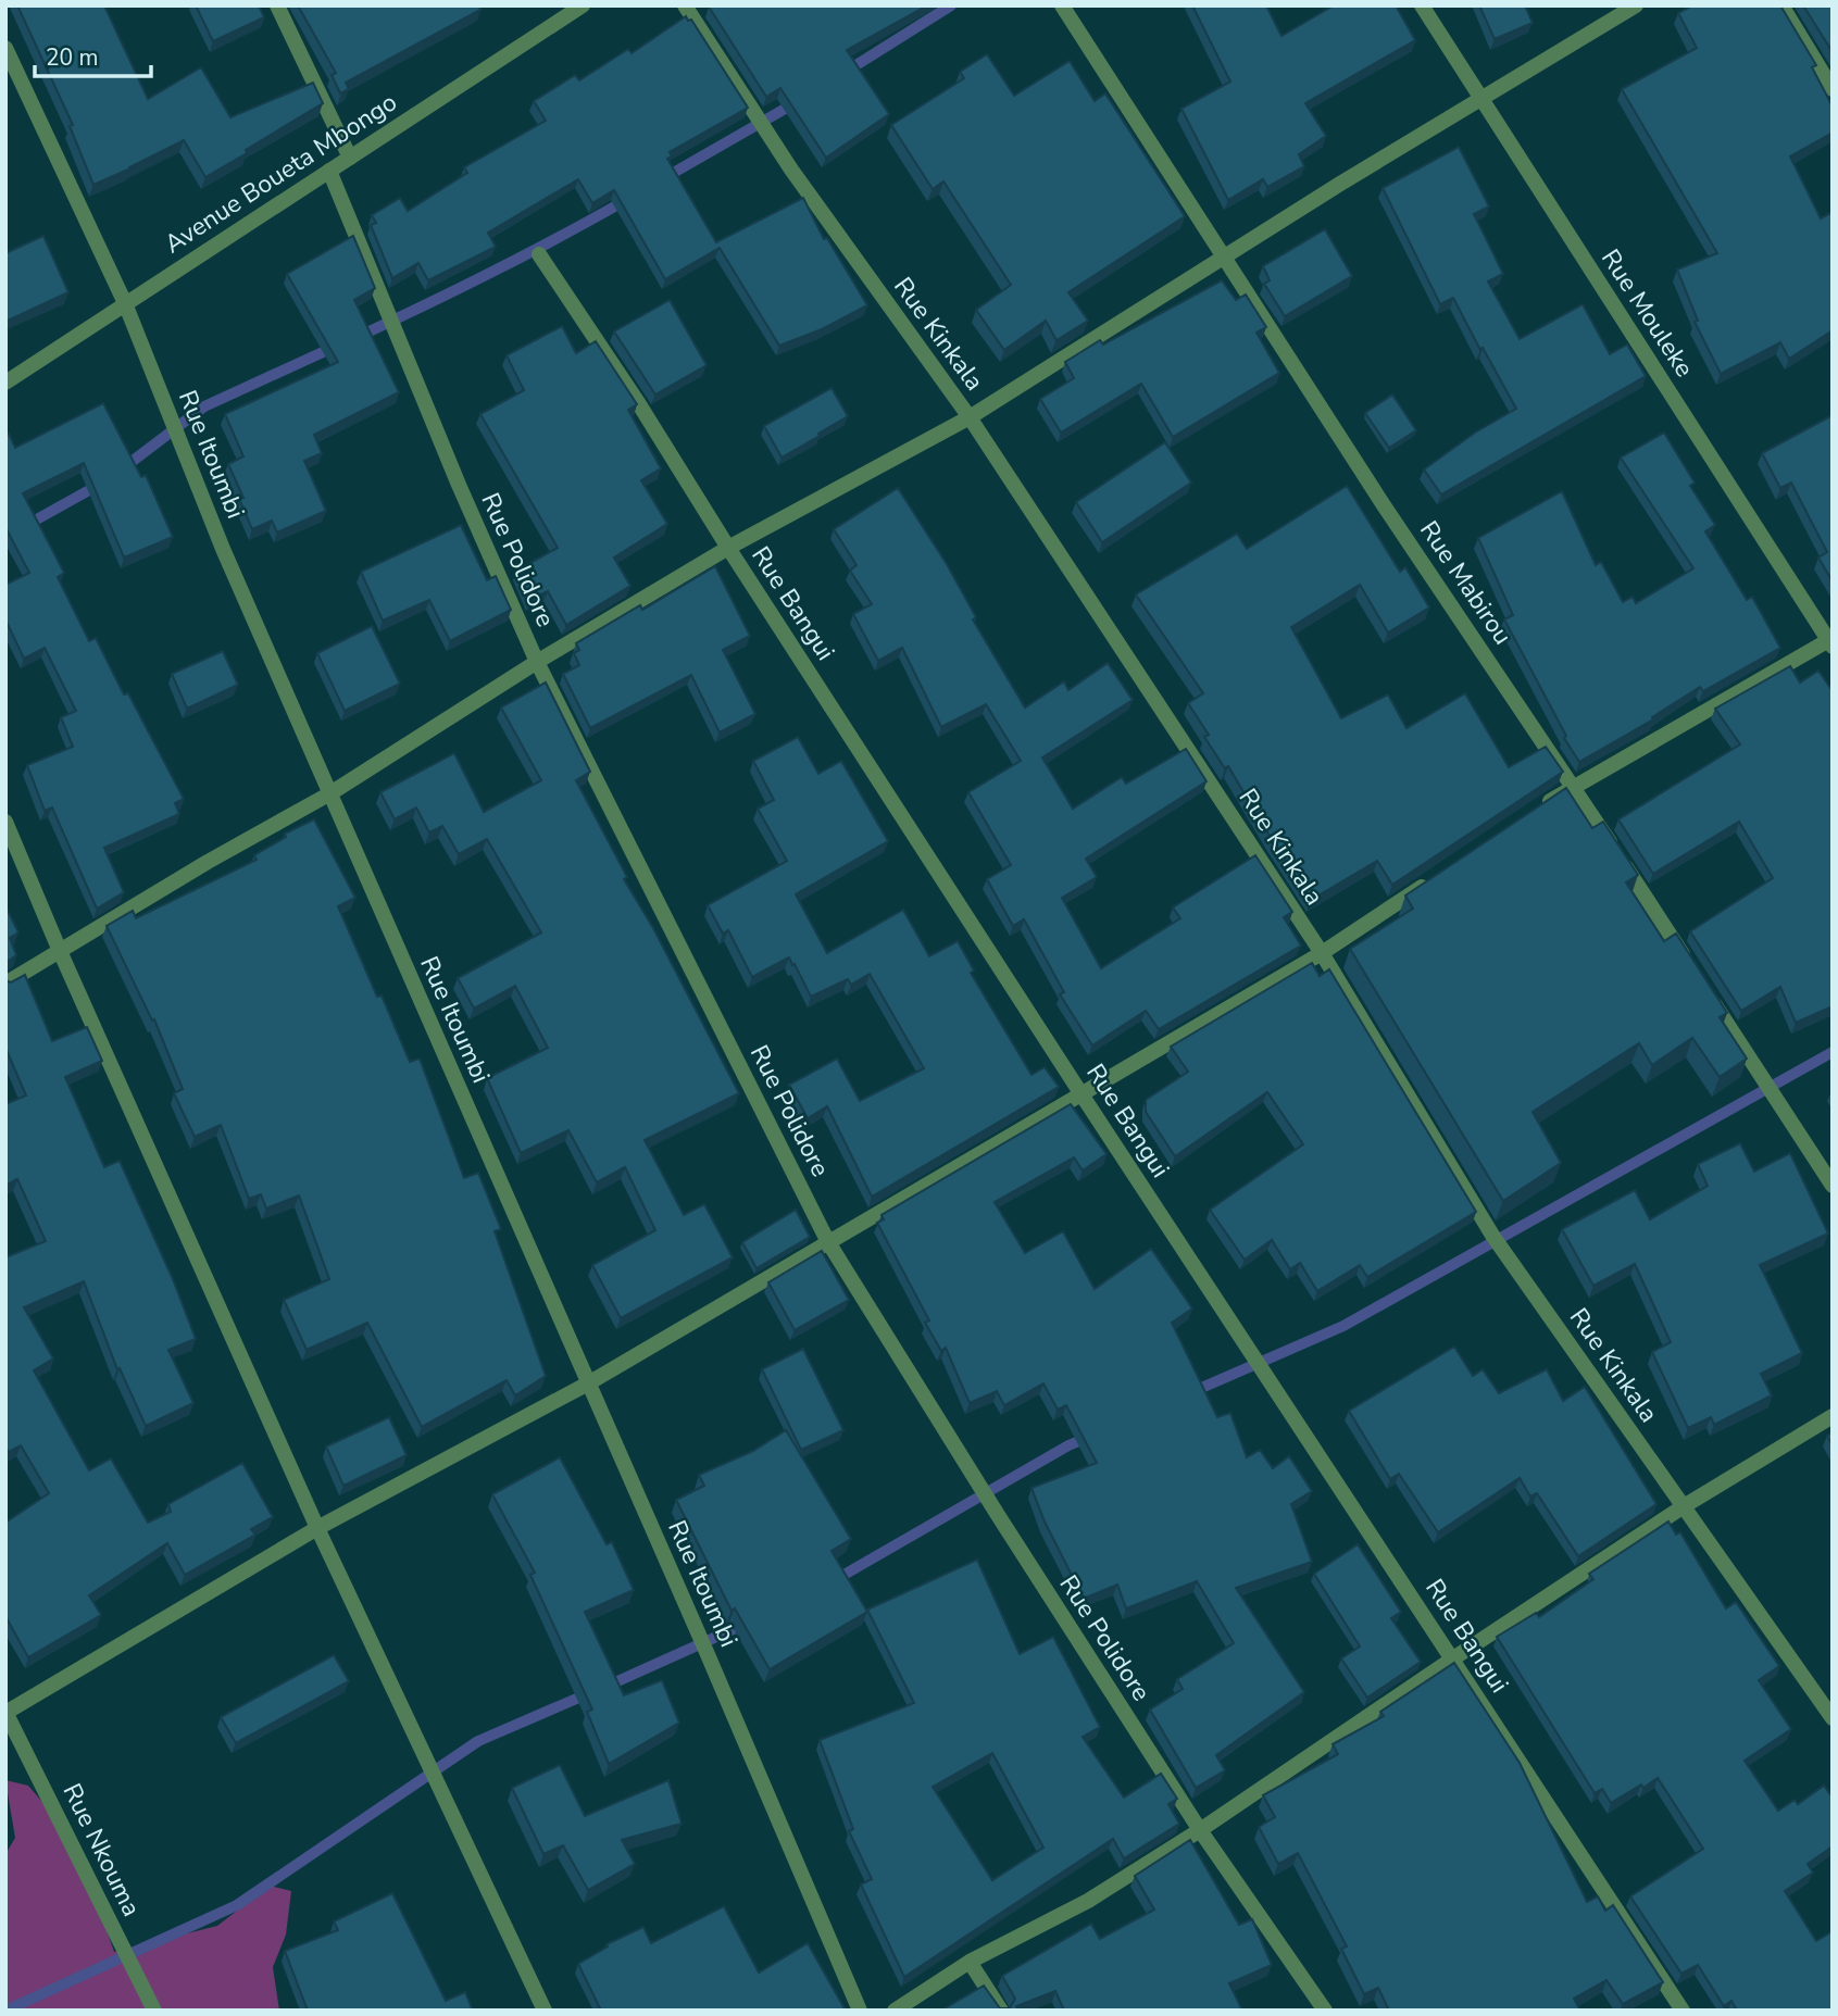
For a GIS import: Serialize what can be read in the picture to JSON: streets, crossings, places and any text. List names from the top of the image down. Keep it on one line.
{"streets":{"street":["Avenue Boueta Mbongo","Rue Mouleke","Rue Kinkala","Rue Itoumbi","Rue Polidore","Rue Mabirou","Rue Bangui","Rue Nkouma"]},"crossings":[["Avenue Boueta Mbongo","Rue Itoumbi"],["Avenue Boueta Mbongo","Rue Polidore"]],"scale_bar":"20 m"}
